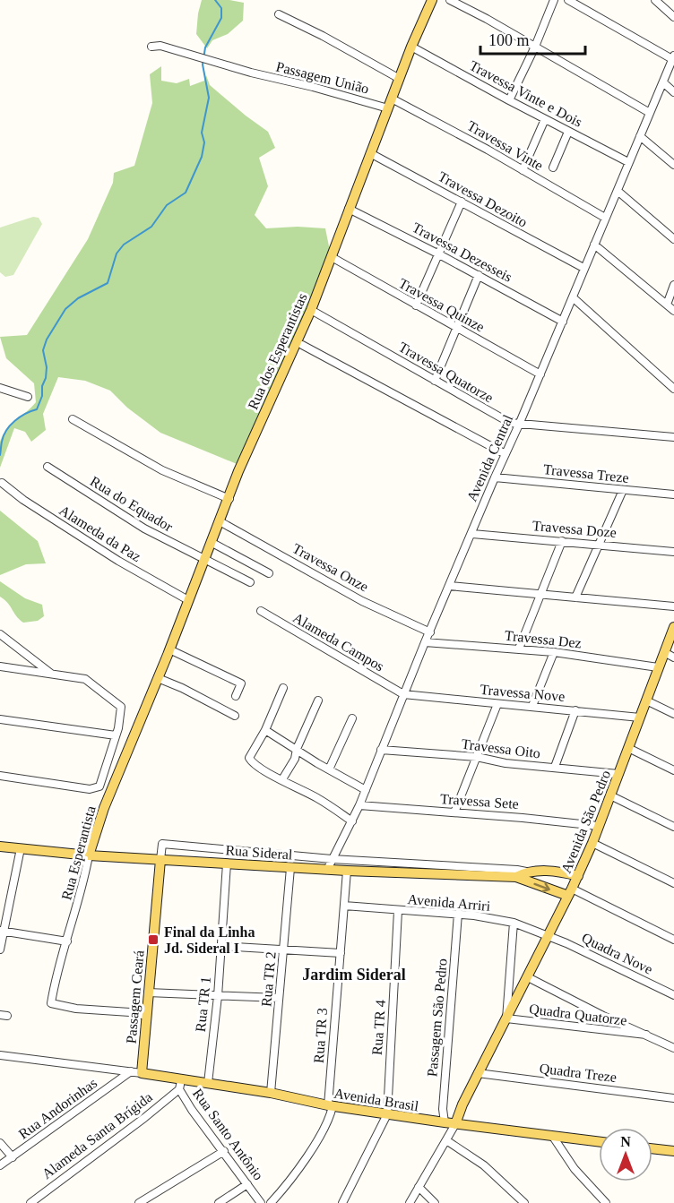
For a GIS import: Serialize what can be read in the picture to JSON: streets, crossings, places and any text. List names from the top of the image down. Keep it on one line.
{"streets":{"main road":["Rua dos Esperantistas","Avenida São Pedro","Rua Sideral","Rua Esperantista","Passagem Ceará","Avenida Brasil"],"street":["Passagem União","Travessa Vinte e Dois","Travessa Vinte","Travessa Dezoito","Travessa Dezesseis","Travessa Quinze","Travessa Quatorze","Avenida Central","Travessa Treze","Rua do Equador","Travessa Doze","Alameda da Paz","Travessa Onze","Travessa Dez","Alameda Campos","Travessa Nove","Travessa Oito","Travessa Sete","Avenida Arriri","Quadra Nove","Rua TR 2","Rua TR 1","Quadra Quatorze","Passagem São Pedro","Rua TR 4","Rua TR 3","Quadra Treze","Rua Andorinhas","Rua Santo Antônio","Alameda Santa Brígida"]},"crossings":[["Passagem União","Travessa Vinte"],["Passagem União","Rua dos Esperantistas"],["Travessa Vinte e Dois","Rua dos Esperantistas"],["Travessa Vinte e Dois","Avenida Central"],["Travessa Vinte","Rua dos Esperantistas"],["Travessa Vinte","Avenida Central"],["Travessa Dezoito","Rua dos Esperantistas"],["Travessa Dezoito","Avenida Central"],["Travessa Dezesseis","Rua dos Esperantistas"],["Travessa Dezesseis","Avenida Central"],["Travessa Quinze","Rua dos Esperantistas"],["Travessa Quinze","Avenida Central"],["Rua dos Esperantistas","Travessa Quatorze"],["Rua dos Esperantistas","Rua do Equador"],["Rua dos Esperantistas","Alameda da Paz"],["Rua dos Esperantistas","Travessa Onze"],["Rua dos Esperantistas","Rua Esperantista"],["Travessa Quatorze","Avenida Central"],["Avenida Central","Travessa Treze"],["Avenida Central","Travessa Doze"],["Avenida Central","Travessa Onze"],["Avenida Central","Travessa Dez"],["Avenida Central","Alameda Campos"],["Avenida Central","Travessa Nove"],["Avenida Central","Travessa Oito"],["Avenida Central","Travessa Sete"],["Avenida Central","Rua Sideral"],["Travessa Dez","Avenida São Pedro"],["Alameda Campos","Travessa Nove"],["Travessa Nove","Avenida São Pedro"],["Travessa Oito","Avenida São Pedro"],["Travessa Sete","Avenida São Pedro"],["Avenida São Pedro","Rua Sideral"],["Avenida São Pedro","Avenida Arriri"],["Avenida São Pedro","Quadra Nove"],["Avenida São Pedro","Quadra Quatorze"],["Avenida São Pedro","Passagem São Pedro"],["Avenida São Pedro","Quadra Treze"],["Avenida São Pedro","Avenida Brasil"],["Rua Sideral","Rua Esperantista"],["Rua Sideral","Rua TR 2"],["Rua Sideral","Passagem Ceará"],["Rua Sideral","Rua TR 1"],["Rua Sideral","Rua TR 3"],["Rua Esperantista","Passagem Ceará"],["Avenida Arriri","Quadra Nove"],["Avenida Arriri","Passagem São Pedro"],["Avenida Arriri","Rua TR 4"],["Avenida Arriri","Rua TR 3"],["Rua TR 2","Avenida Brasil"],["Passagem Ceará","Avenida Brasil"],["Rua TR 1","Avenida Brasil"],["Passagem São Pedro","Avenida Brasil"],["Rua TR 4","Avenida Brasil"],["Rua TR 3","Avenida Brasil"],["Avenida Brasil","Rua Santo Antônio"],["Rua Santo Antônio","Alameda Santa Brígida"]],"districts":["Jardim Sideral"],"places":{"transit":["Final da Linha Jd. Sideral I"]},"scale_bar":"100 m","north":"top"}
